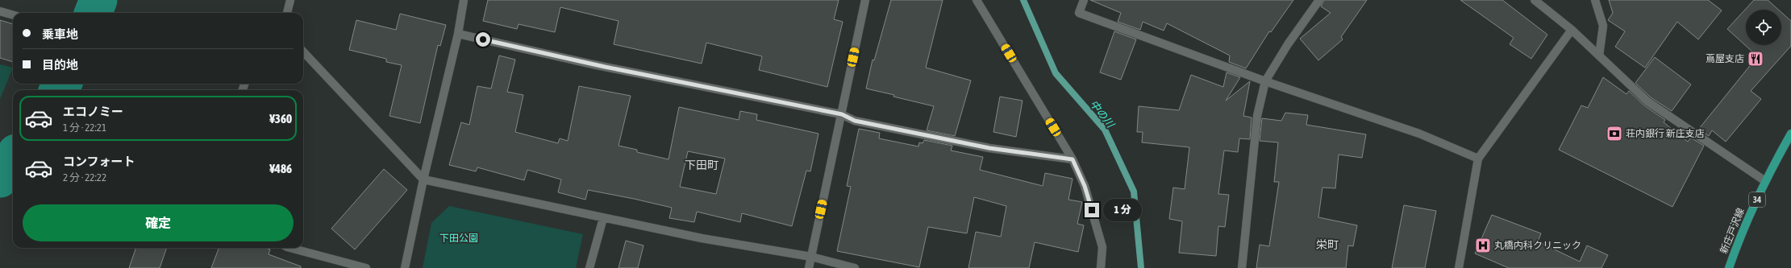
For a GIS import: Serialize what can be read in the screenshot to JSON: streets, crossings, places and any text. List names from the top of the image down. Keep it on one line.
{"streets":{"main road":["34","新庄戸沢線"]},"districts":["下田町","栄町"],"water":["中の川"],"parks":["下田公園"],"places":{"restaurant":["蔦屋支店"],"bank":["荘内銀行 新庄支店"],"hospital":["丸橋内科クリニック"]},"page":{"banner":["乗車地","目的地"],"list":[{"name":"エコノミー","note":"1 分 · 22:21","value":"¥360"},{"name":"コンフォート","note":"2 分 · 22:22","value":"¥486"}],"buttons":"確定","bubble":"1 分"}}
